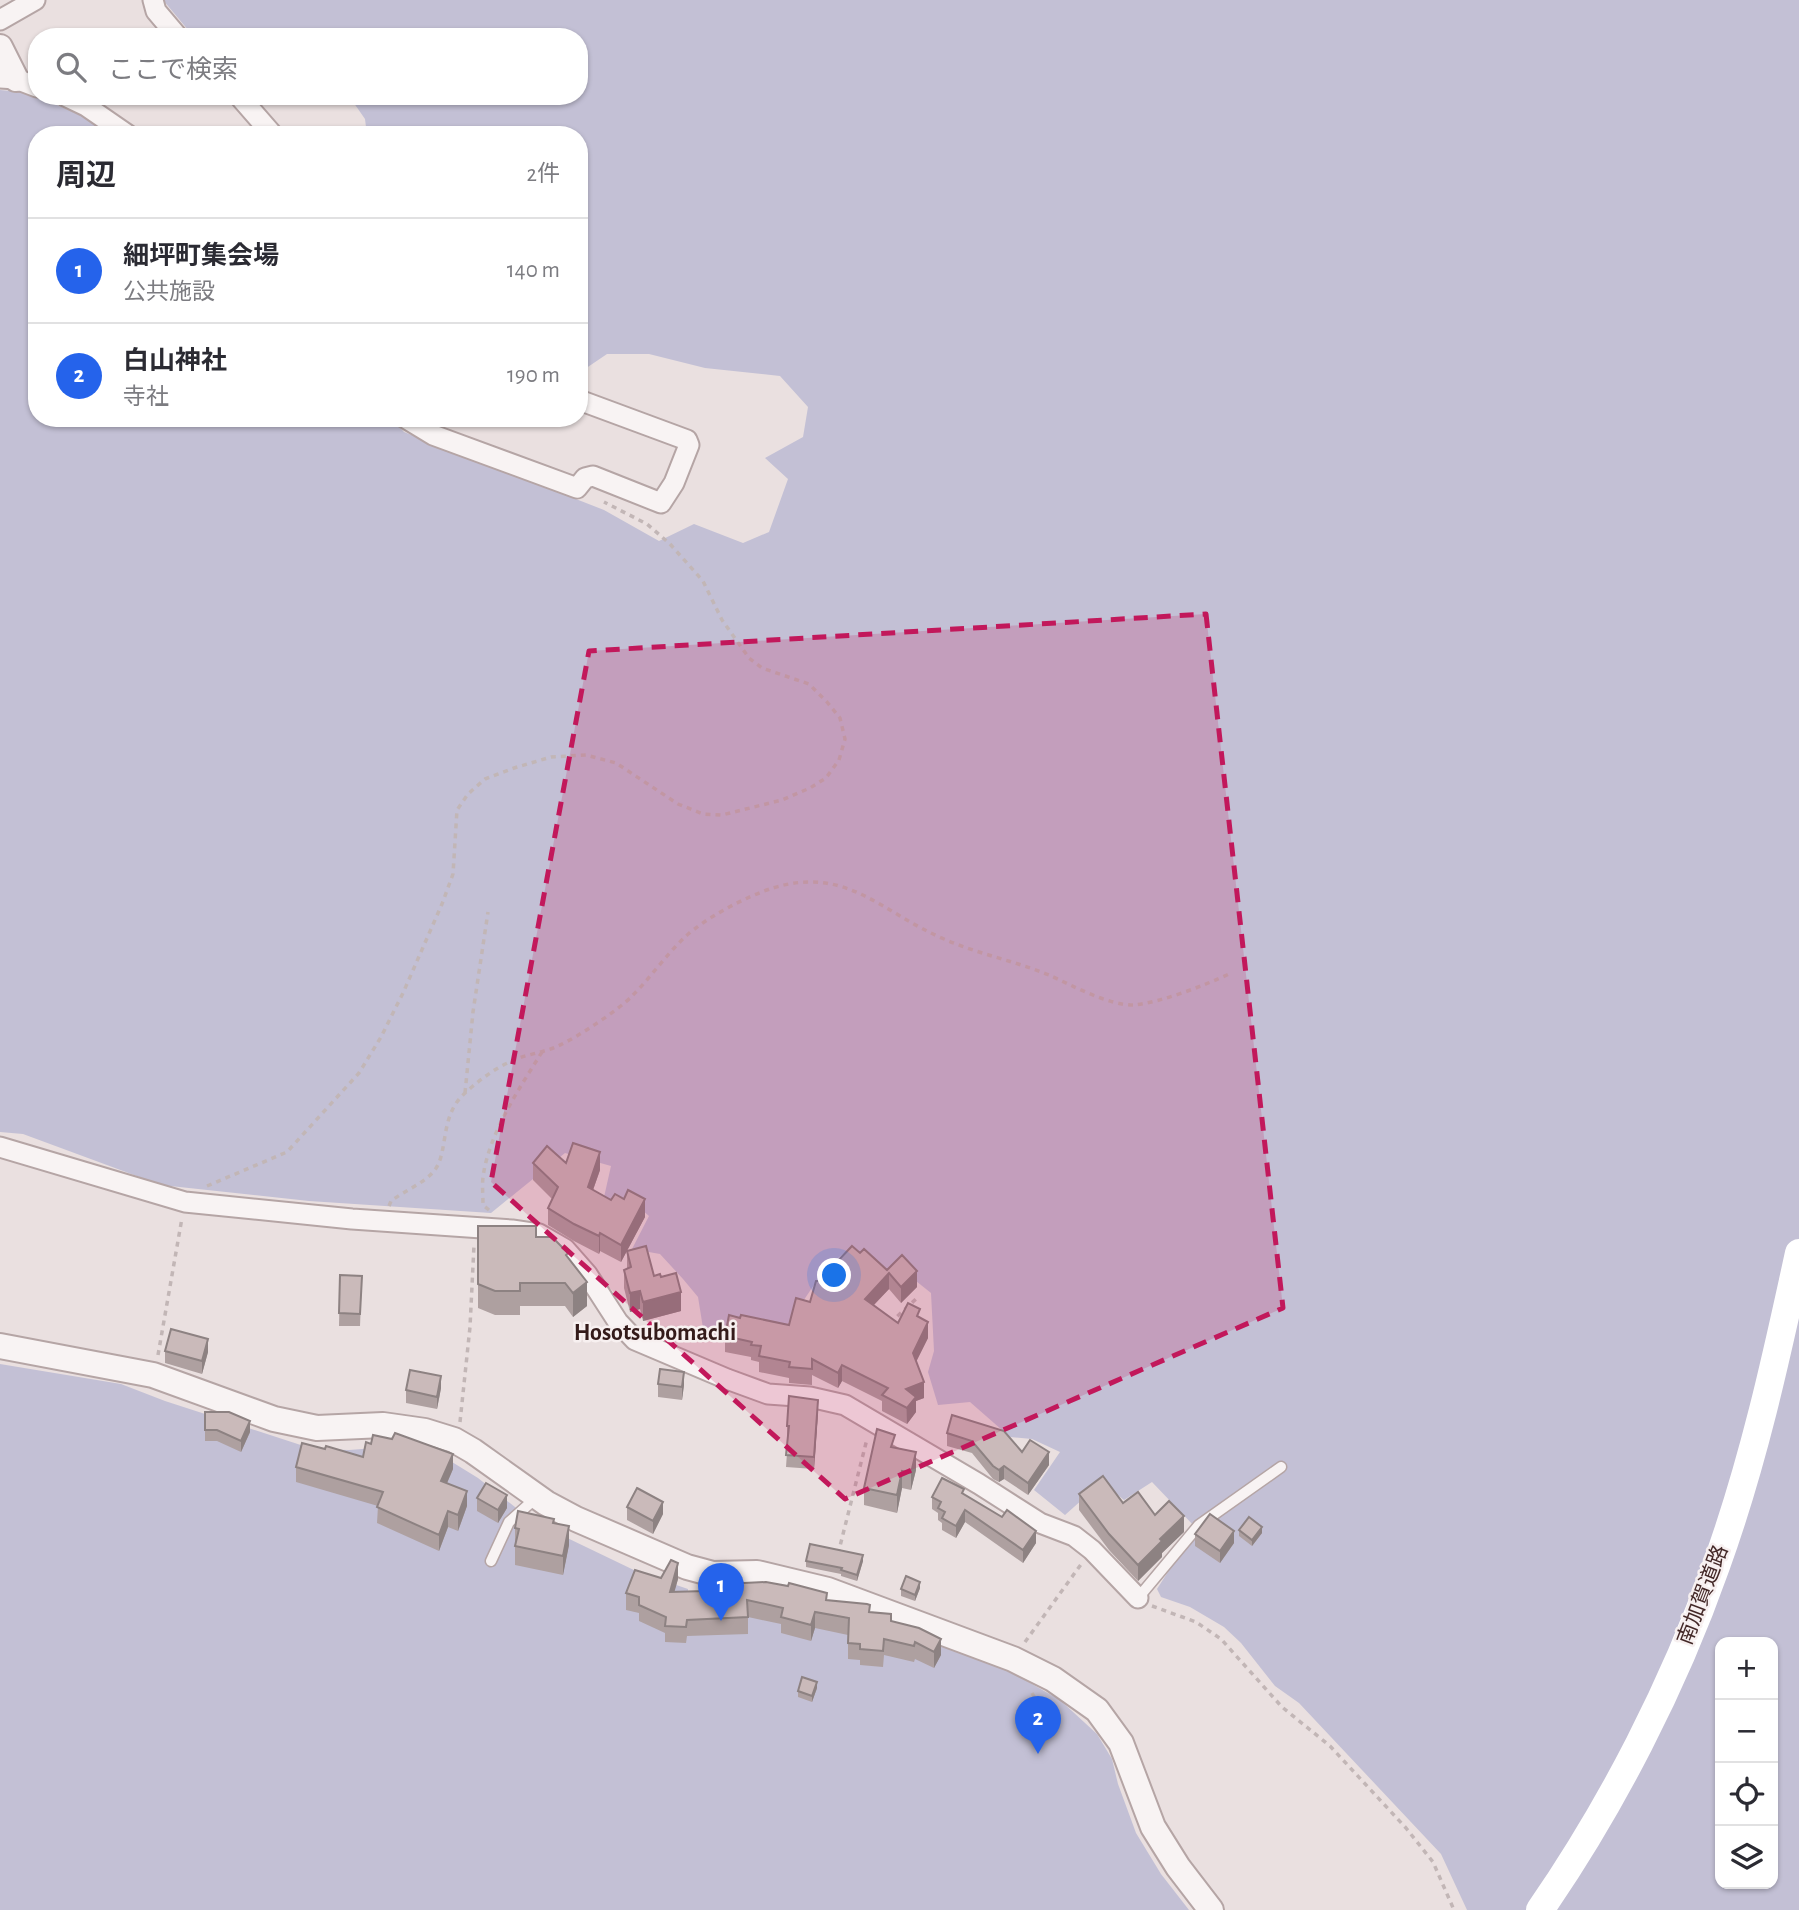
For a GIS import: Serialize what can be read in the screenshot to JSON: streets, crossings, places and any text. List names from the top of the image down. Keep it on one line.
{"streets":{"main road":["南加賀道路"]},"districts":["Hosotsubomachi"],"page":{"search":"ここで検索","heading":["周辺","2件"],"list":[{"mark":"1","name":"細坪町集会場","note":"公共施設","value":"140 m"},{"mark":"2","name":"白山神社","note":"寺社","value":"190 m"}],"pins":["1","2"],"map_buttons":["+","−"]}}
